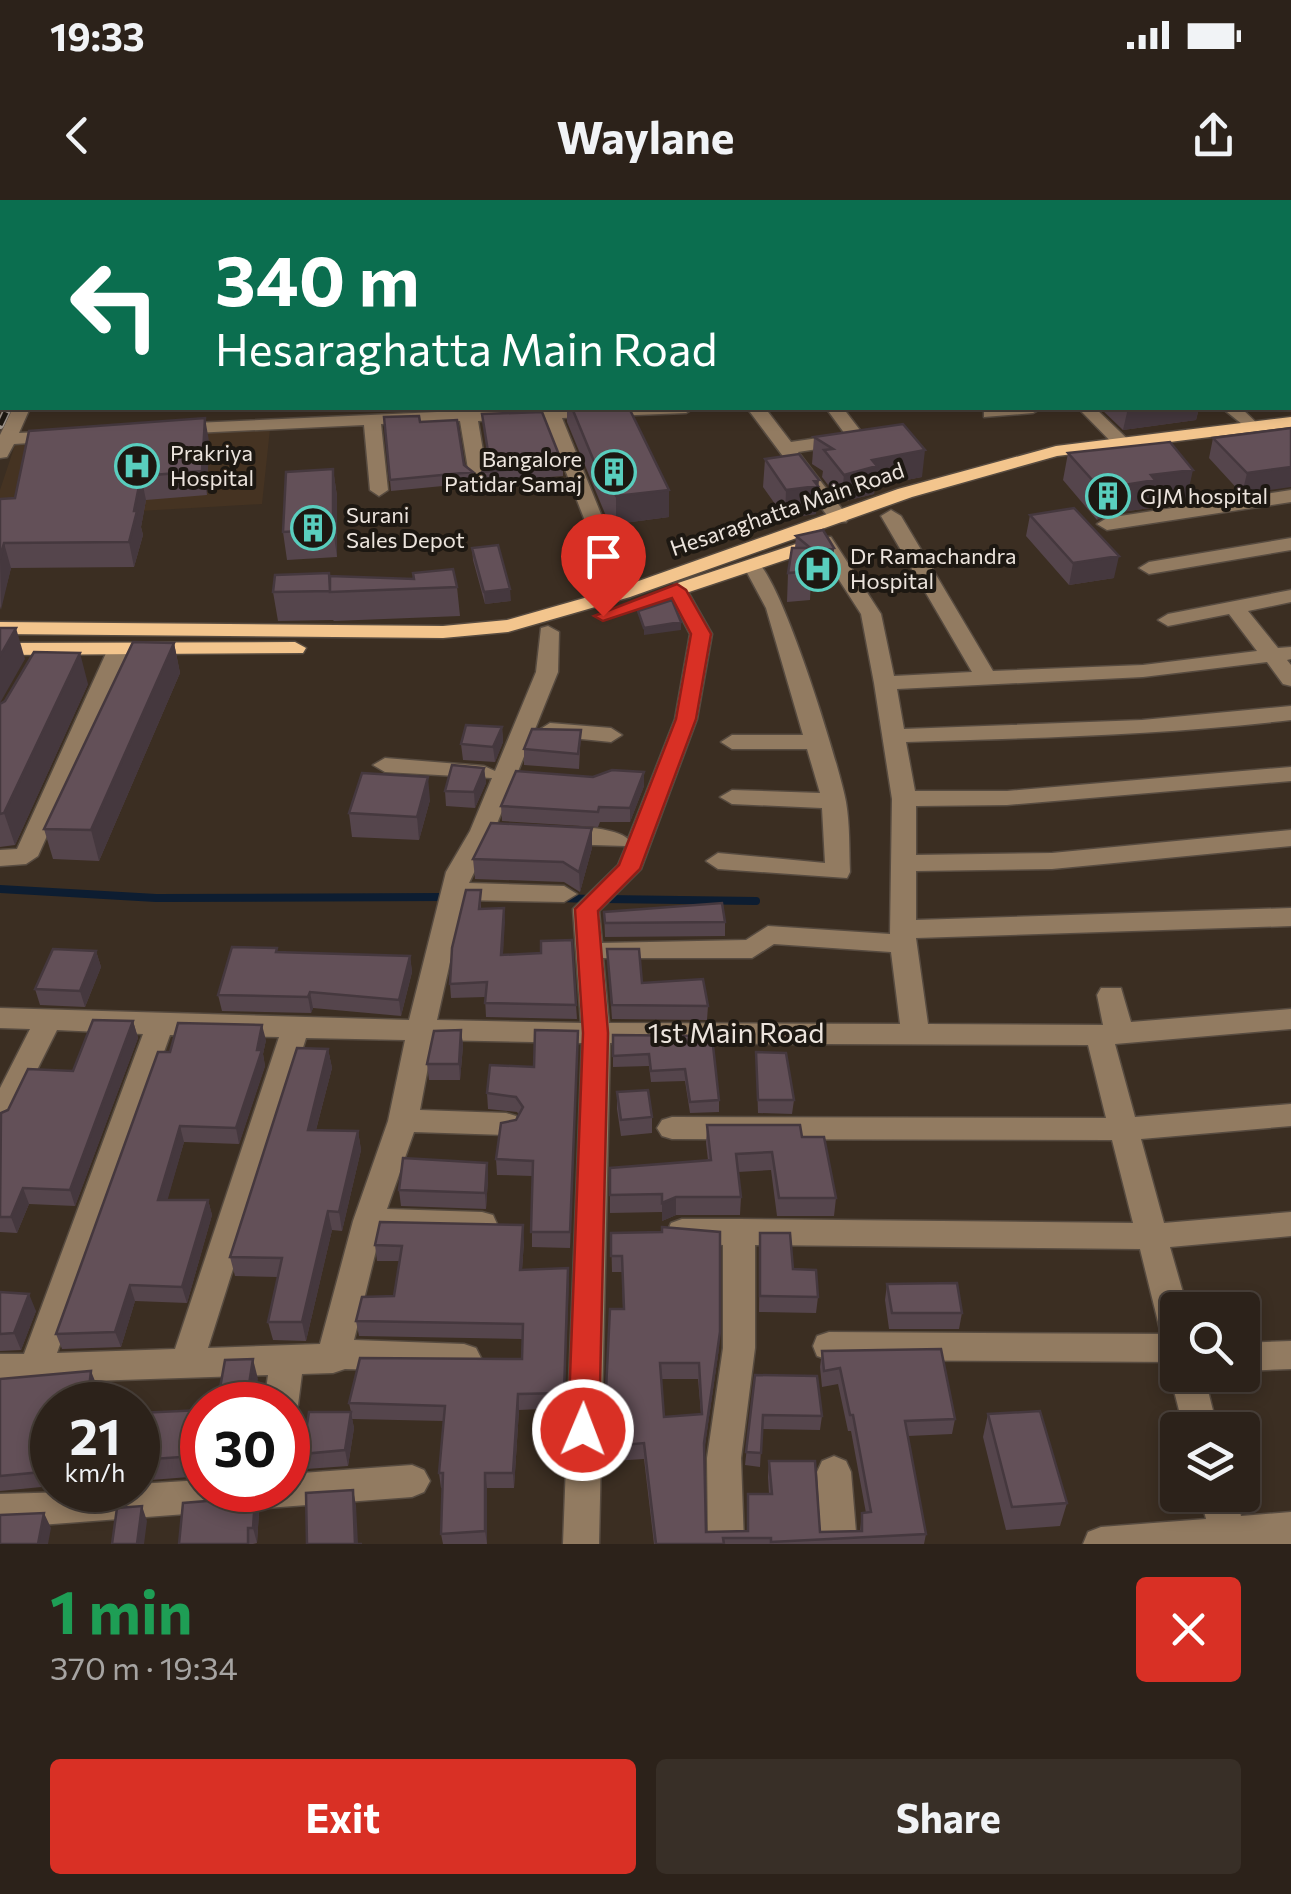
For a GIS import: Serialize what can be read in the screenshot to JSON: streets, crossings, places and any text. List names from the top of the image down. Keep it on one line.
{"streets":{"main road":["Hesaraghatta Main Road"],"street":["1st Main Road"]},"places":{"hospital":["Prakriya Hospital","Dr Ramachandra Hospital"],"building":["Bangalore Patidar Samaj","GJM hospital","Surani Sales Depot"]},"page":{"status":"19:33","header":"Waylane","turn":["340 m","Hesaraghatta Main Road"],"speed":"21 km/h","limit":"30","heading":["1 min","370 m · 19:34"],"buttons":["Exit","Share"]}}
